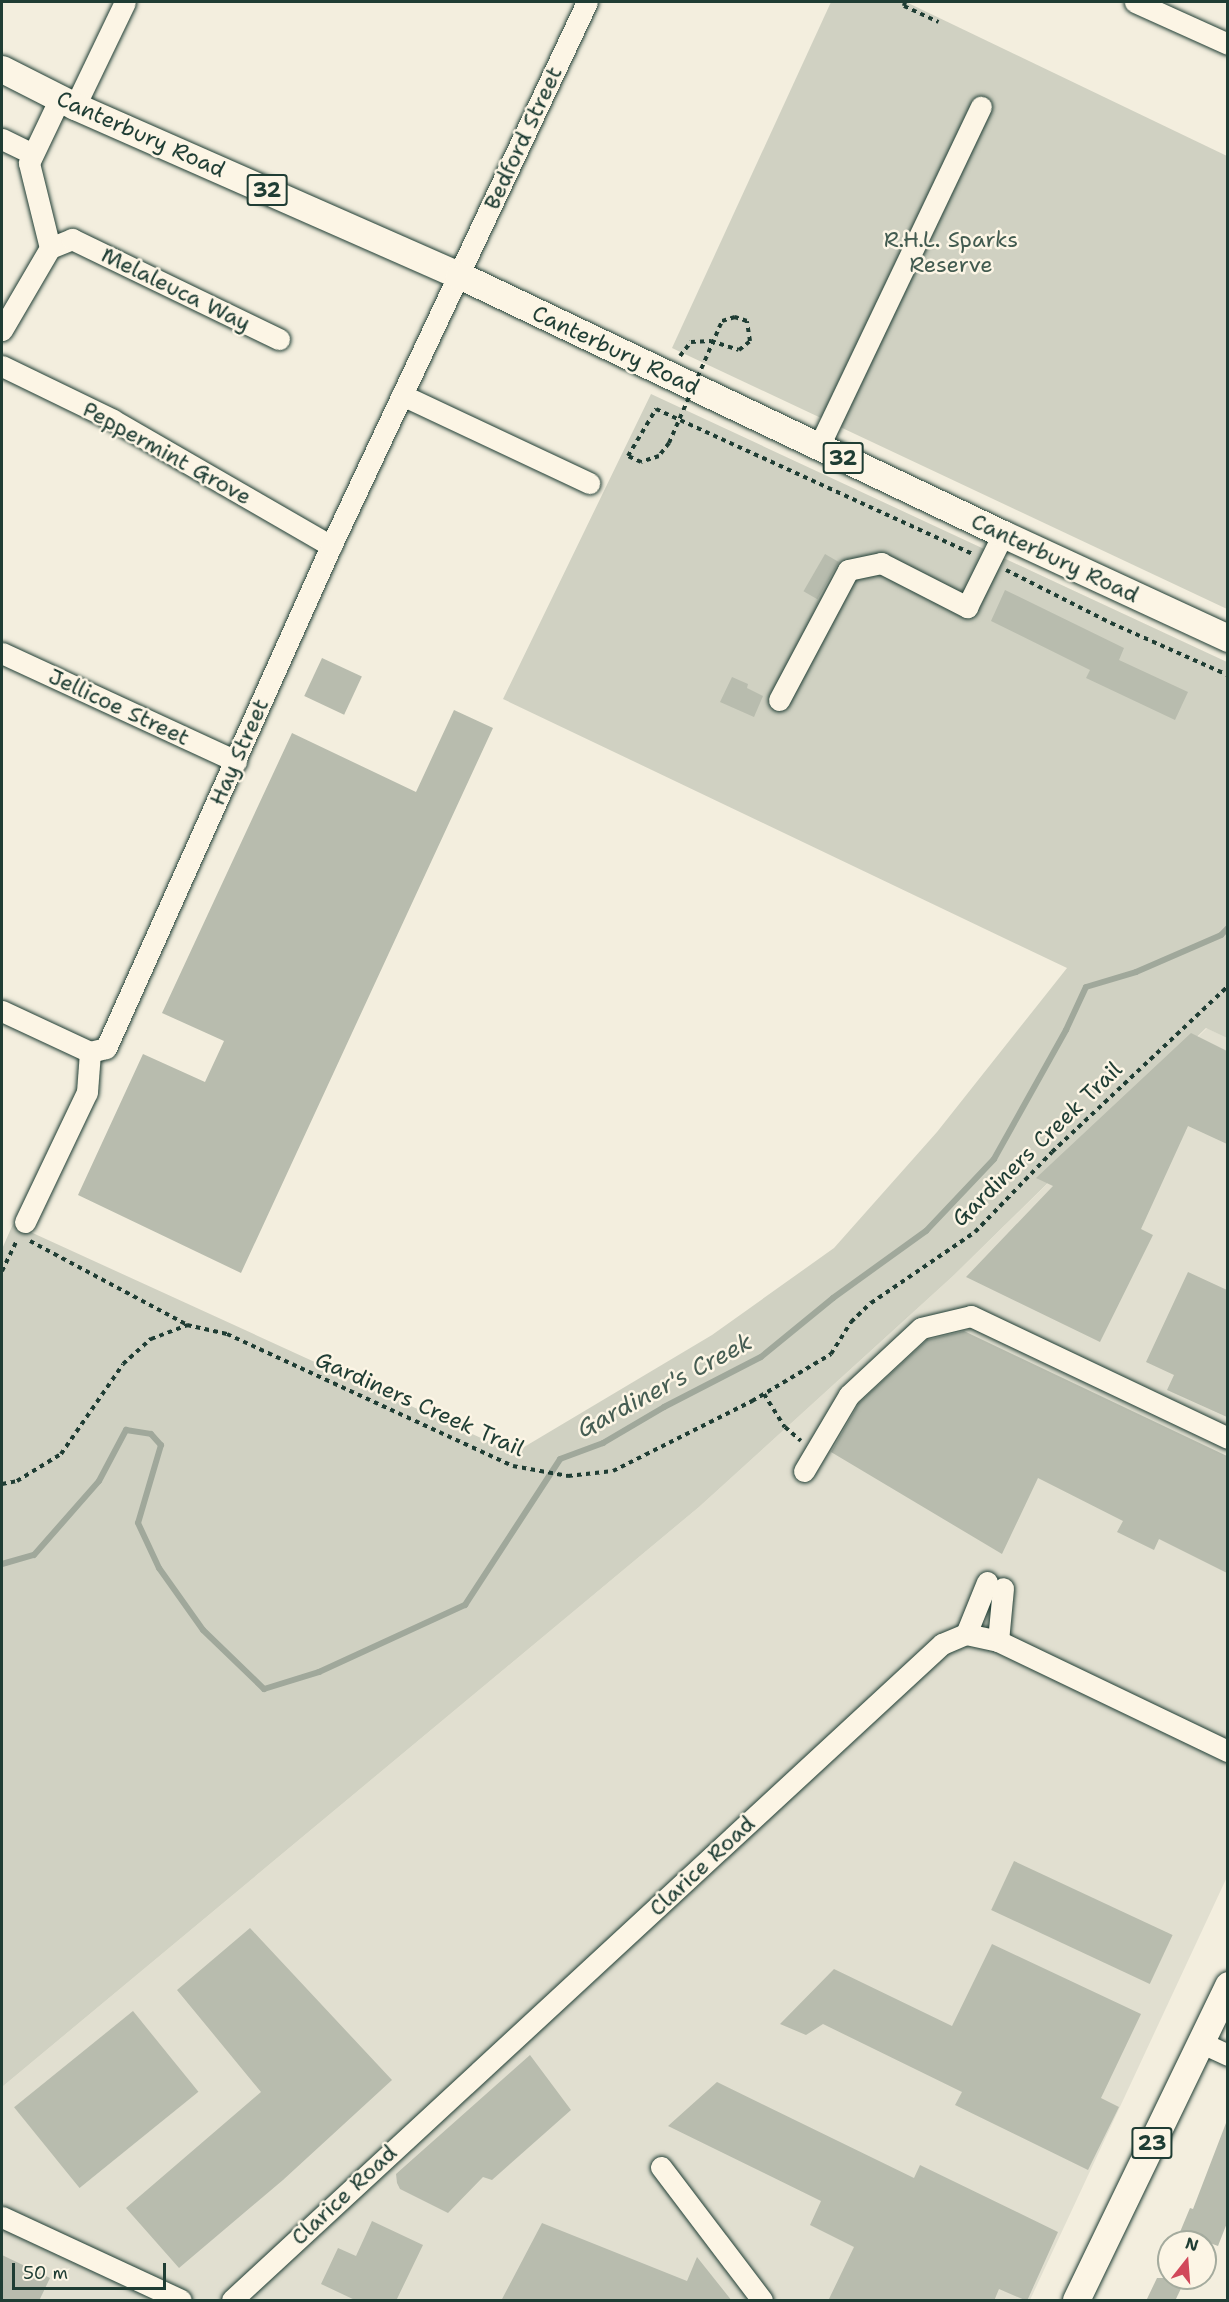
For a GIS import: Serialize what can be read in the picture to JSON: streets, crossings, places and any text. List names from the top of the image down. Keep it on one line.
{"streets":{"main road":["Canterbury Road","32","23"],"street":["Bedford Street","Melaleuca Way","Peppermint Grove","Jellicoe Street","Hay Street","Clarice Road"],"path":["Gardiners Creek Trail"]},"crossings":[["Canterbury Road","Bedford Street"],["Canterbury Road","Hay Street"],["Bedford Street","Hay Street"],["Peppermint Grove","Hay Street"],["Jellicoe Street","Hay Street"]],"water":["Gardiner's Creek"],"parks":["R.H.L. Sparks Reserve"],"scale_bar":"50 m","north":"top"}
